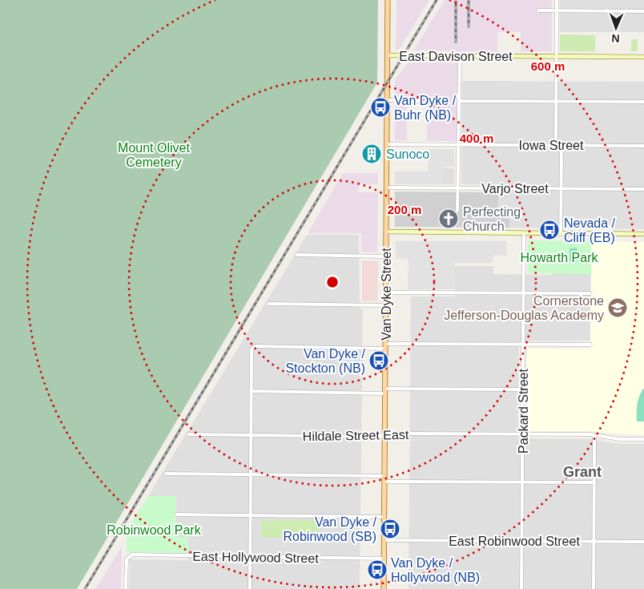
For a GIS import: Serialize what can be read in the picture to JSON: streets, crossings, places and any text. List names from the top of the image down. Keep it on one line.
{"streets":{"main road":["Van Dyke Street"],"street":["East Davison Street","Iowa Street","Varjo Street","Packard Street","Hildale Street East","East Robinwood Street","East Hollywood Street"]},"crossings":[["East Davison Street","Van Dyke Street"],["Iowa Street","Van Dyke Street"],["Varjo Street","Van Dyke Street"],["Van Dyke Street","Hildale Street East"],["Van Dyke Street","East Robinwood Street"],["Van Dyke Street","East Hollywood Street"],["Packard Street","Hildale Street East"],["Packard Street","East Robinwood Street"]],"districts":["Grant"],"parks":["Mount Olivet Cemetery","Howarth Park","Robinwood Park"],"places":{"bus stop":["Van Dyke / Buhr (NB)","Nevada / Cliff (EB)","Van Dyke / Stockton (NB)","Van Dyke / Robinwood (SB)","Van Dyke / Hollywood (NB)"],"building":["Sunoco"],"church":["Perfecting Church"],"school or university":["Cornerstone Jefferson-Douglas Academy"]},"north":"bottom","rings":["600 m","400 m","200 m"]}
